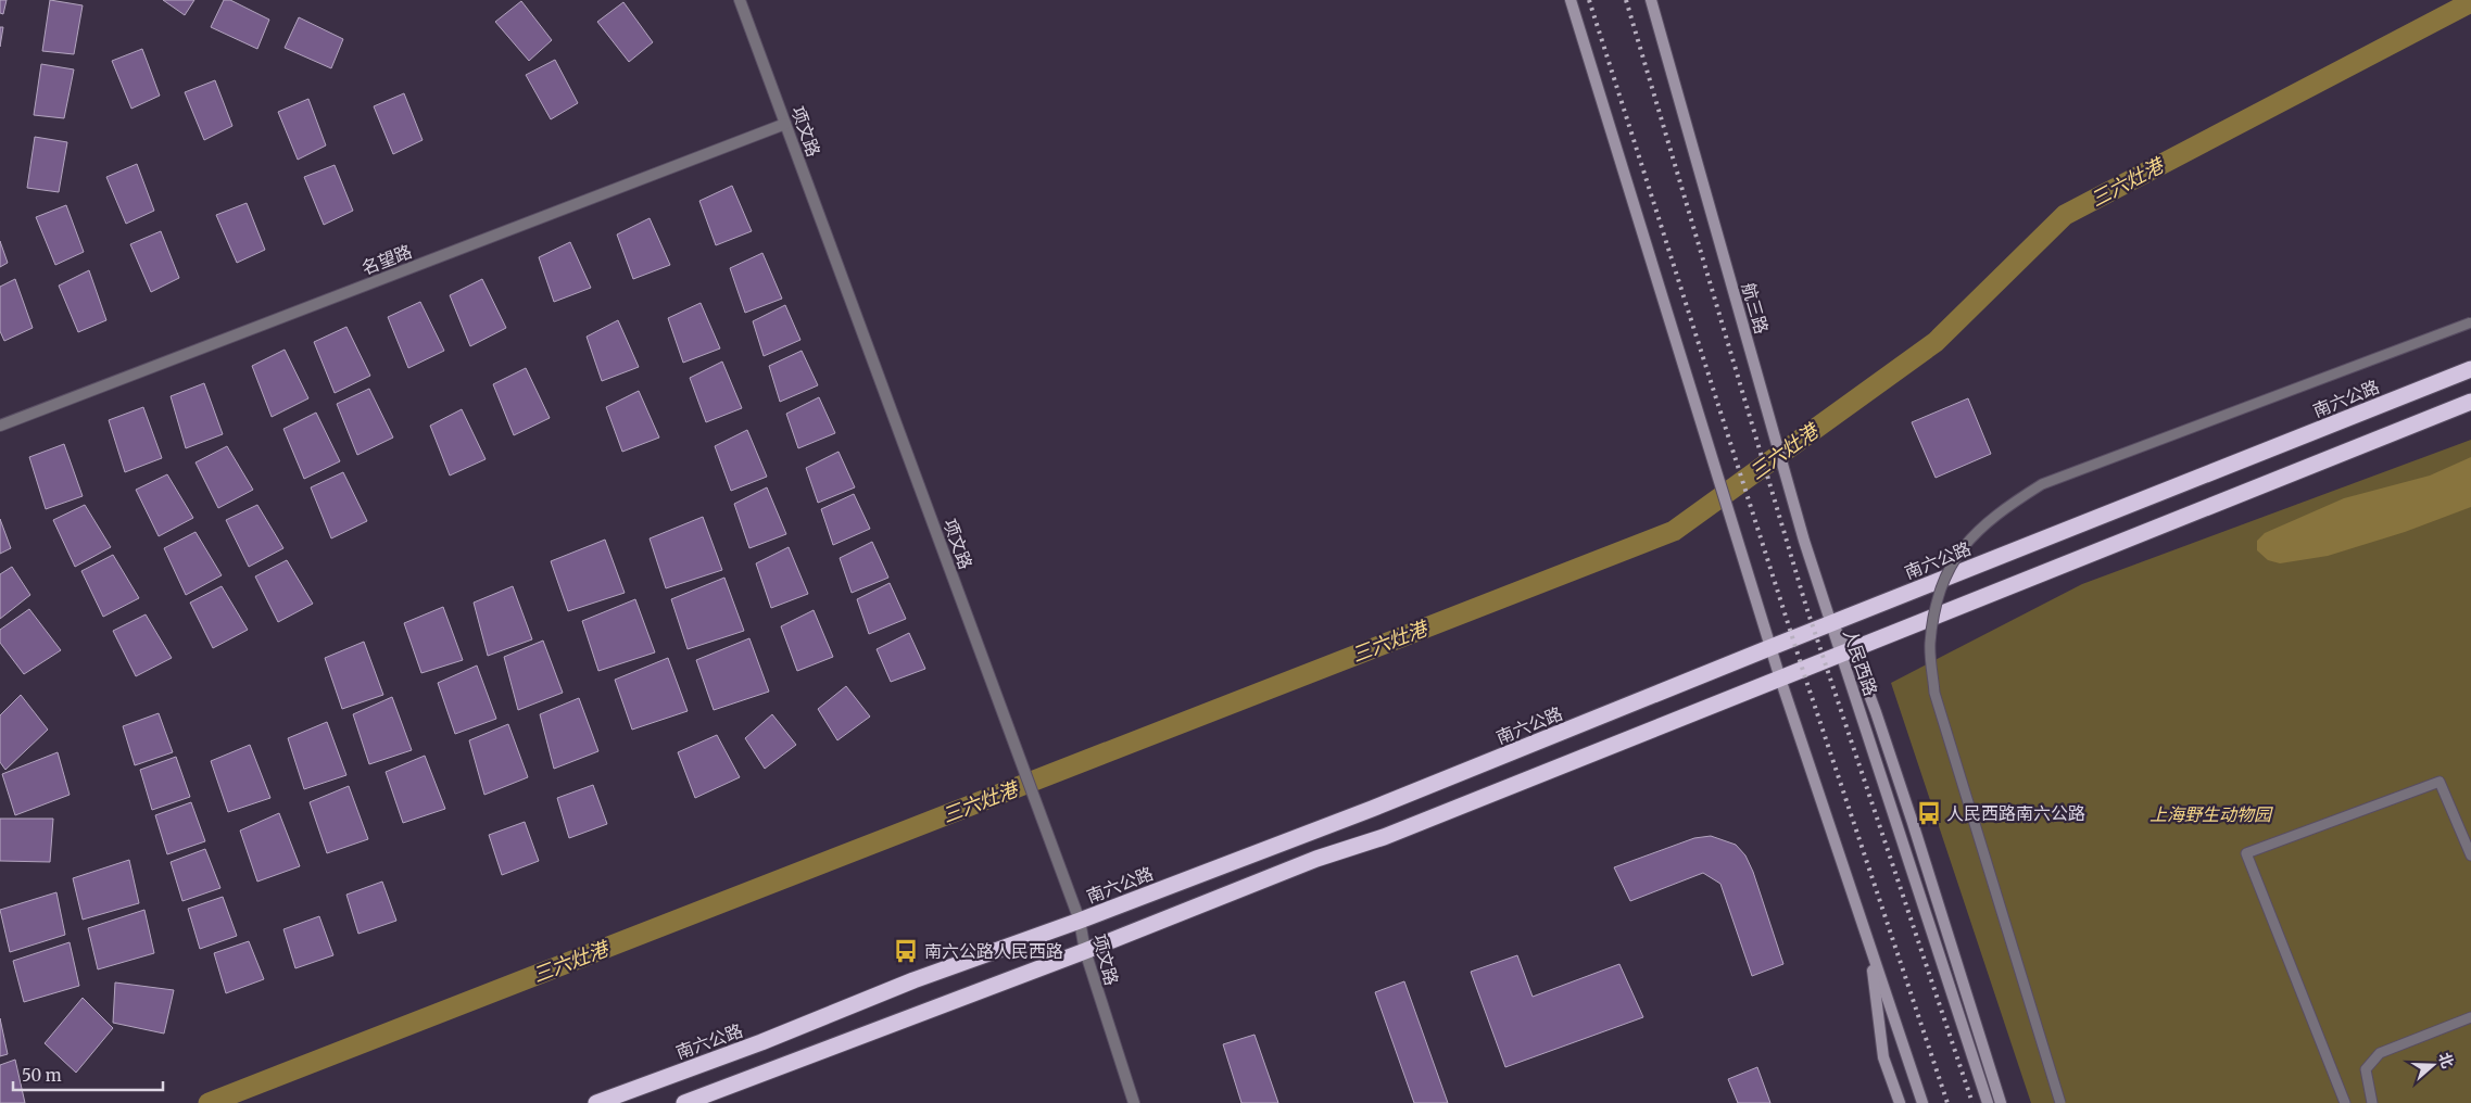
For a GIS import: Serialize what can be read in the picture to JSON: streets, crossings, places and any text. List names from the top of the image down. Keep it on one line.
{"streets":{"highway":["南六公路"],"main road":["航三路","人民西路"],"street":["项文路","名望路"]},"crossings":[["项文路","名望路"],["项文路","南六公路"],["航三路","南六公路"],["航三路","人民西路"],["南六公路","人民西路"]],"water":["三六灶港"],"parks":["上海野生动物园"],"places":{"bus stop":["人民西路南六公路","南六公路人民西路"]},"scale_bar":"50 m","north":"right"}
